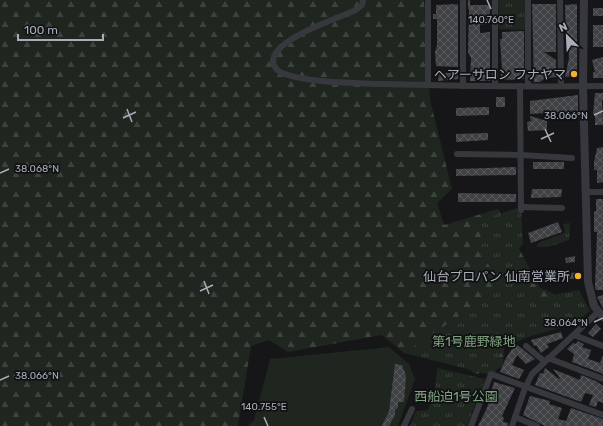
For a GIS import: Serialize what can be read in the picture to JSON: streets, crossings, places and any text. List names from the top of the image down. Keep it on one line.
{"parks":["第1号鹿野緑地","西船迫1号公園"],"places":["ヘアーサロン フナヤマ","仙台プロパン 仙南営業所"],"scale_bar":"100 m","north":"top left","coordinates":["140.760°E","38.066°N","38.068°N","38.064°N","140.755°E"]}
